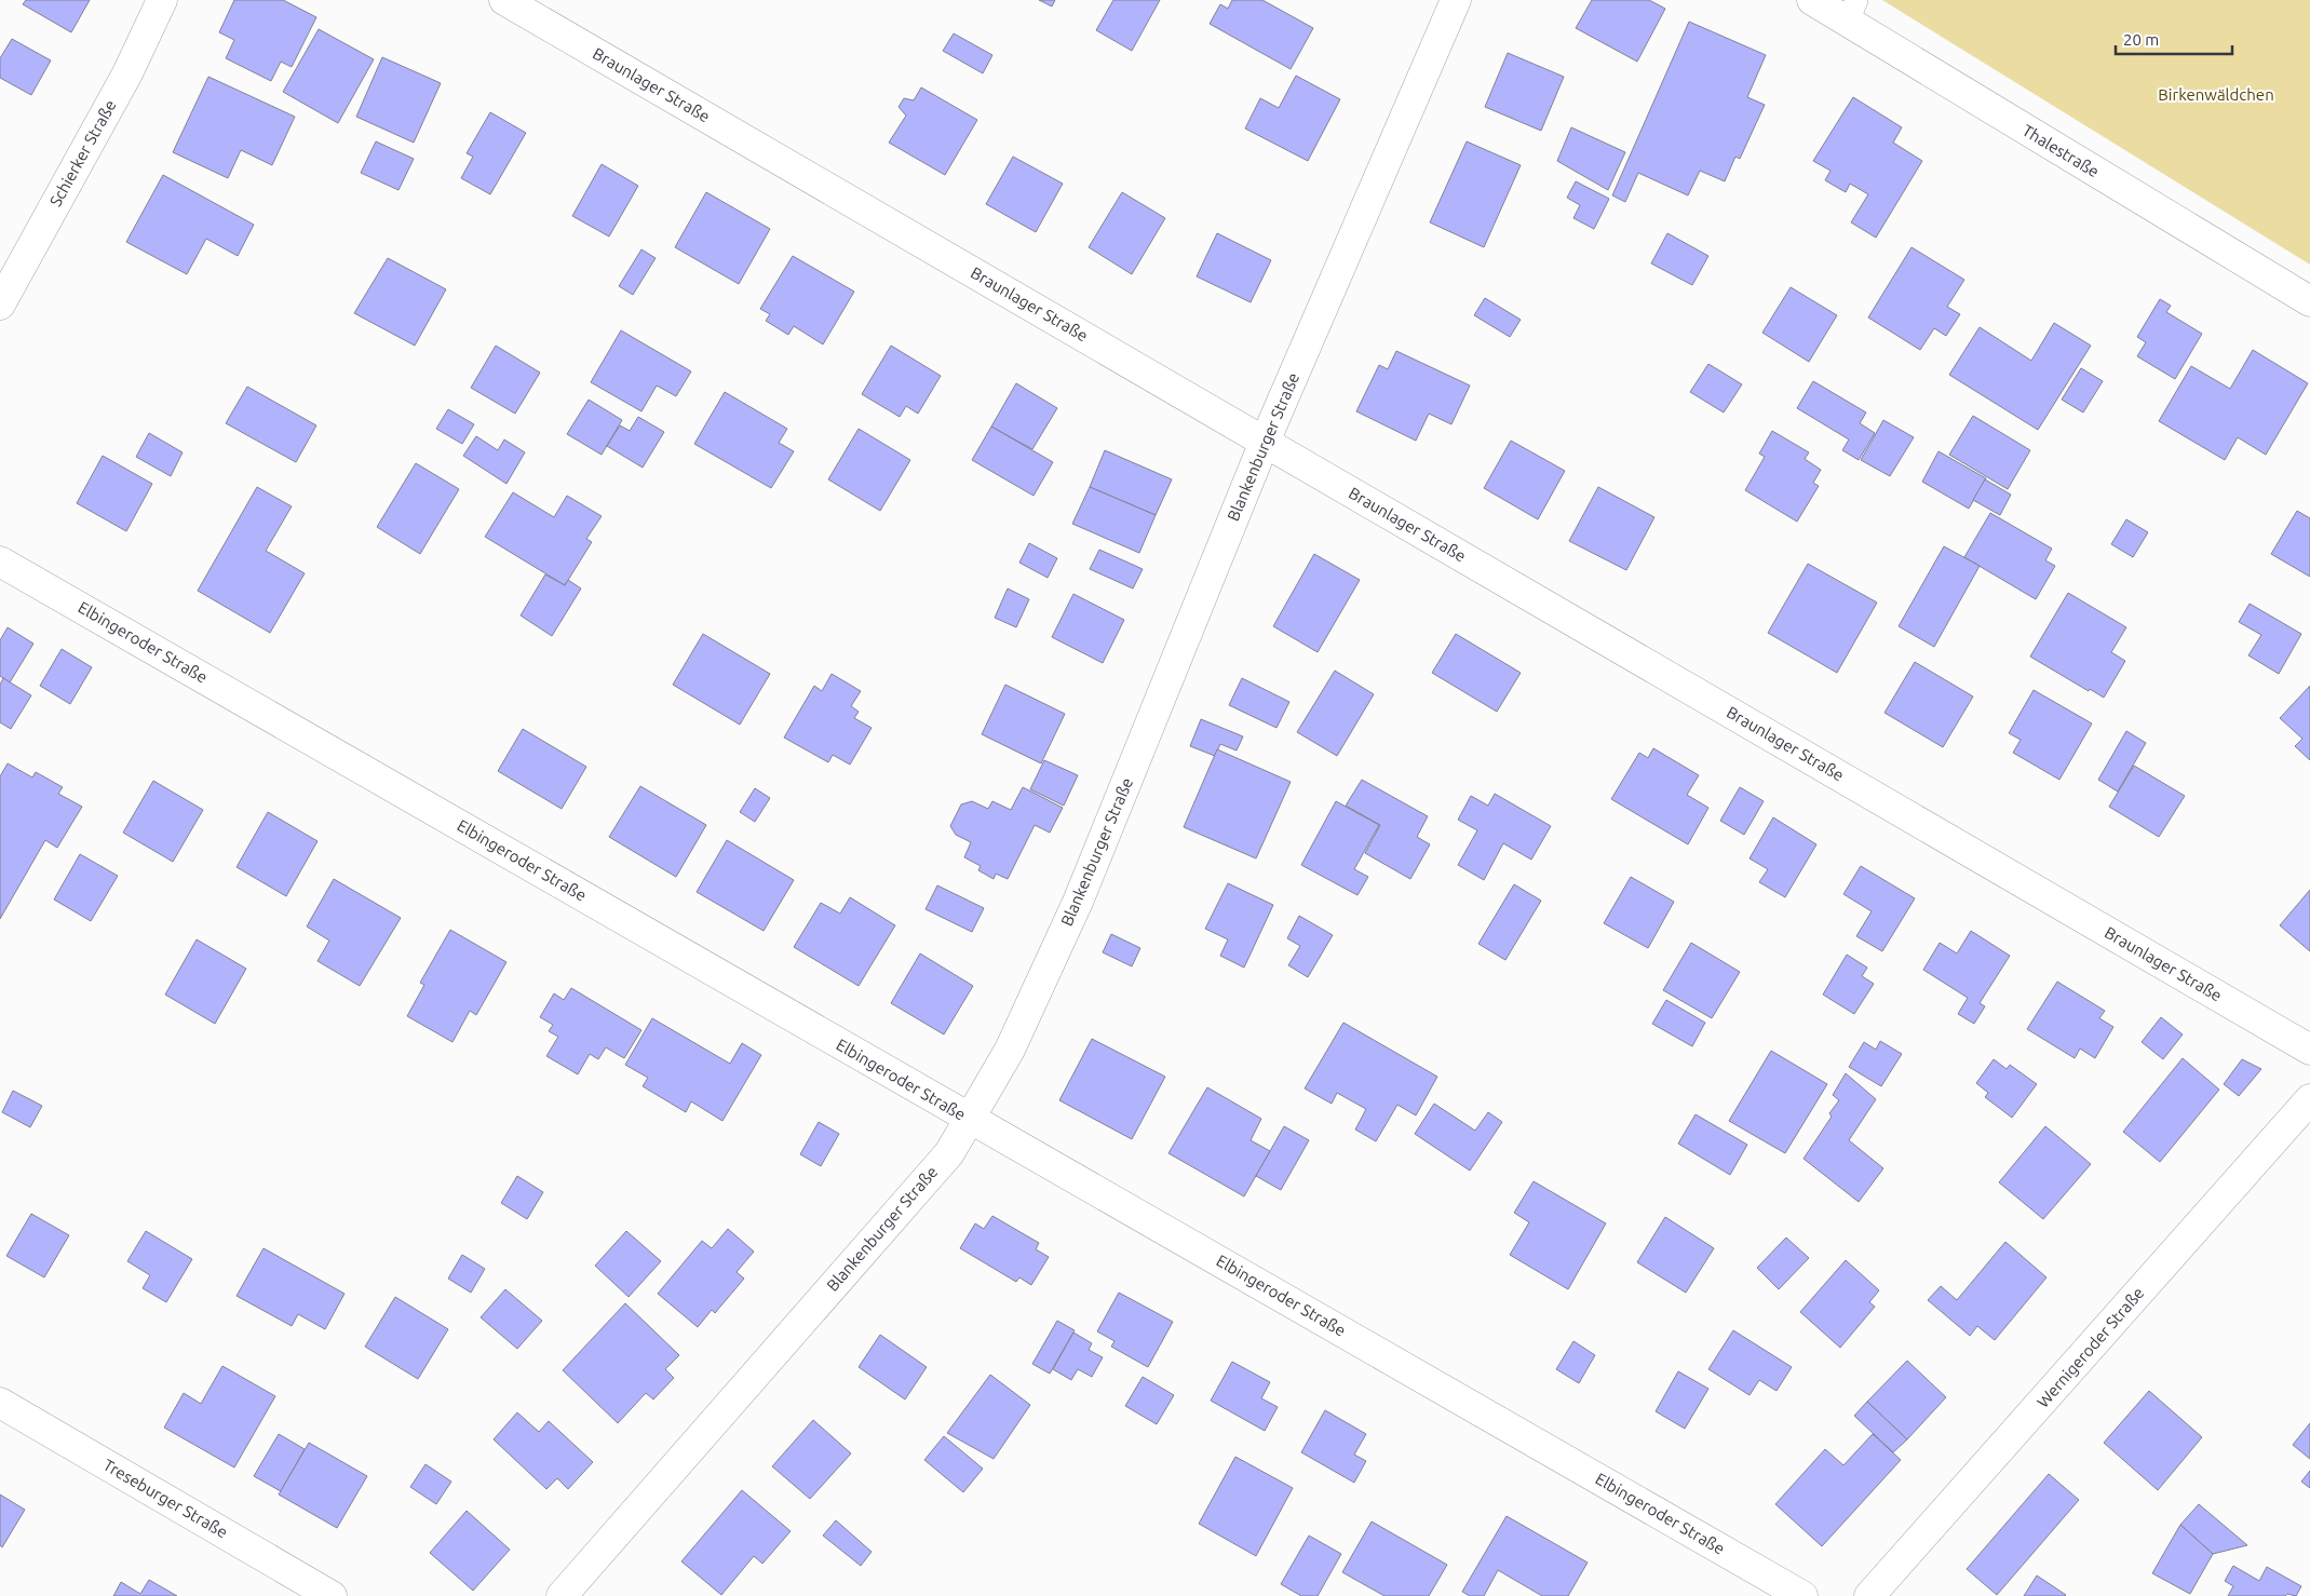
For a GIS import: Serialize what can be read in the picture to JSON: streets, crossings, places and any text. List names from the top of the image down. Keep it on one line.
{"streets":{"street":["Braunlager Straße","Thalestraße","Schierker Straße","Blankenburger Straße","Elbingeroder Straße","Wernigeroder Straße","Treseburger Straße"]},"crossings":[["Braunlager Straße","Blankenburger Straße"],["Blankenburger Straße","Elbingeroder Straße"]],"parks":["Birkenwäldchen"],"scale_bar":"20 m"}
